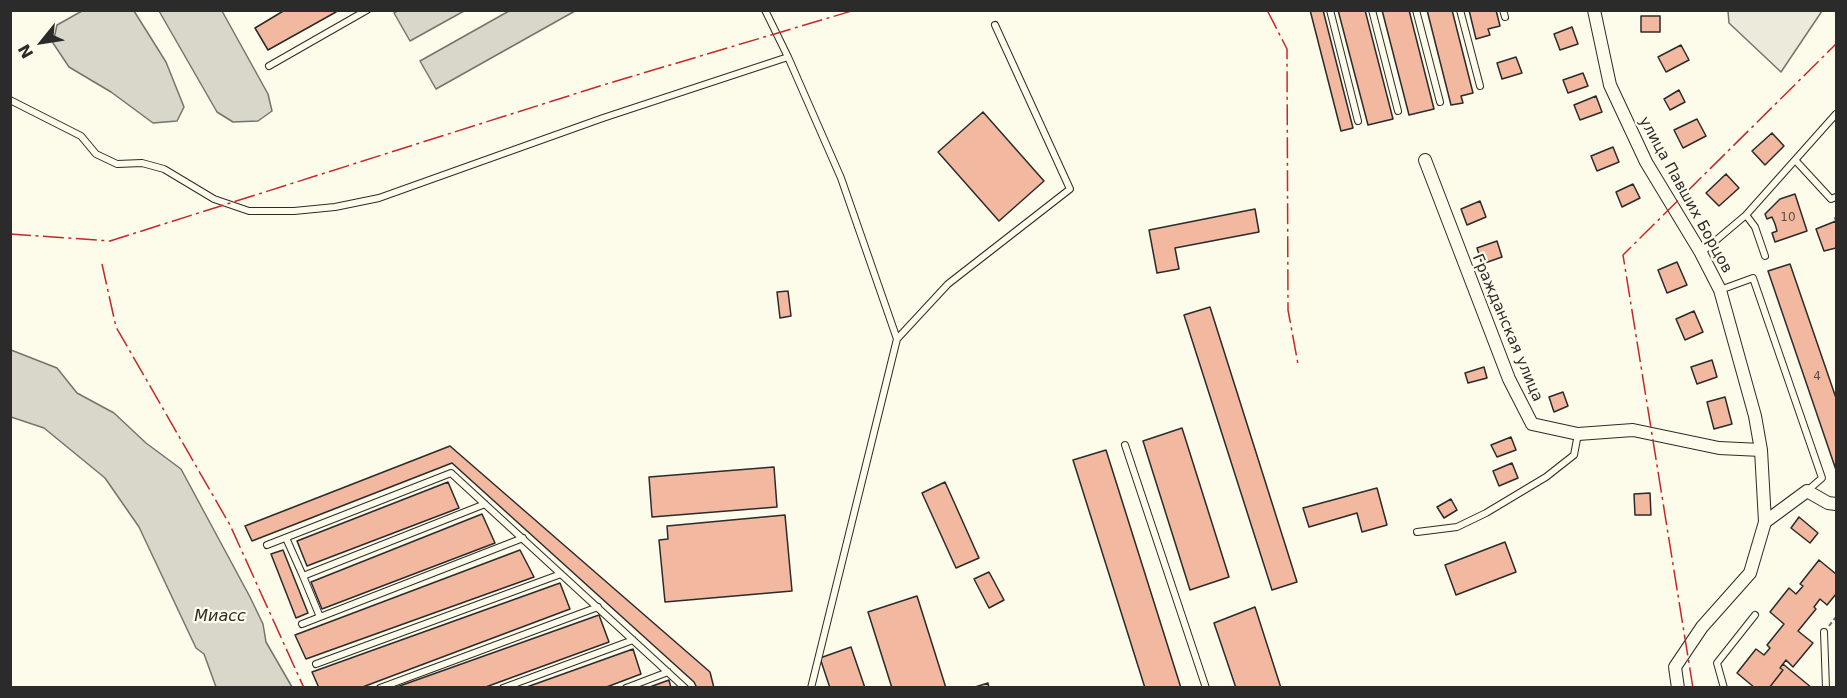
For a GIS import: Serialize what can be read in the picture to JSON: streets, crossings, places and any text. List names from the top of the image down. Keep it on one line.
{"streets":{"street":["улица Павших Борцов","Гражданская улица"]},"crossings":[["улица Павших Борцов","Гражданская улица"]],"water":["Миасс"],"house_numbers":["10","4"],"north":"bottom left"}
